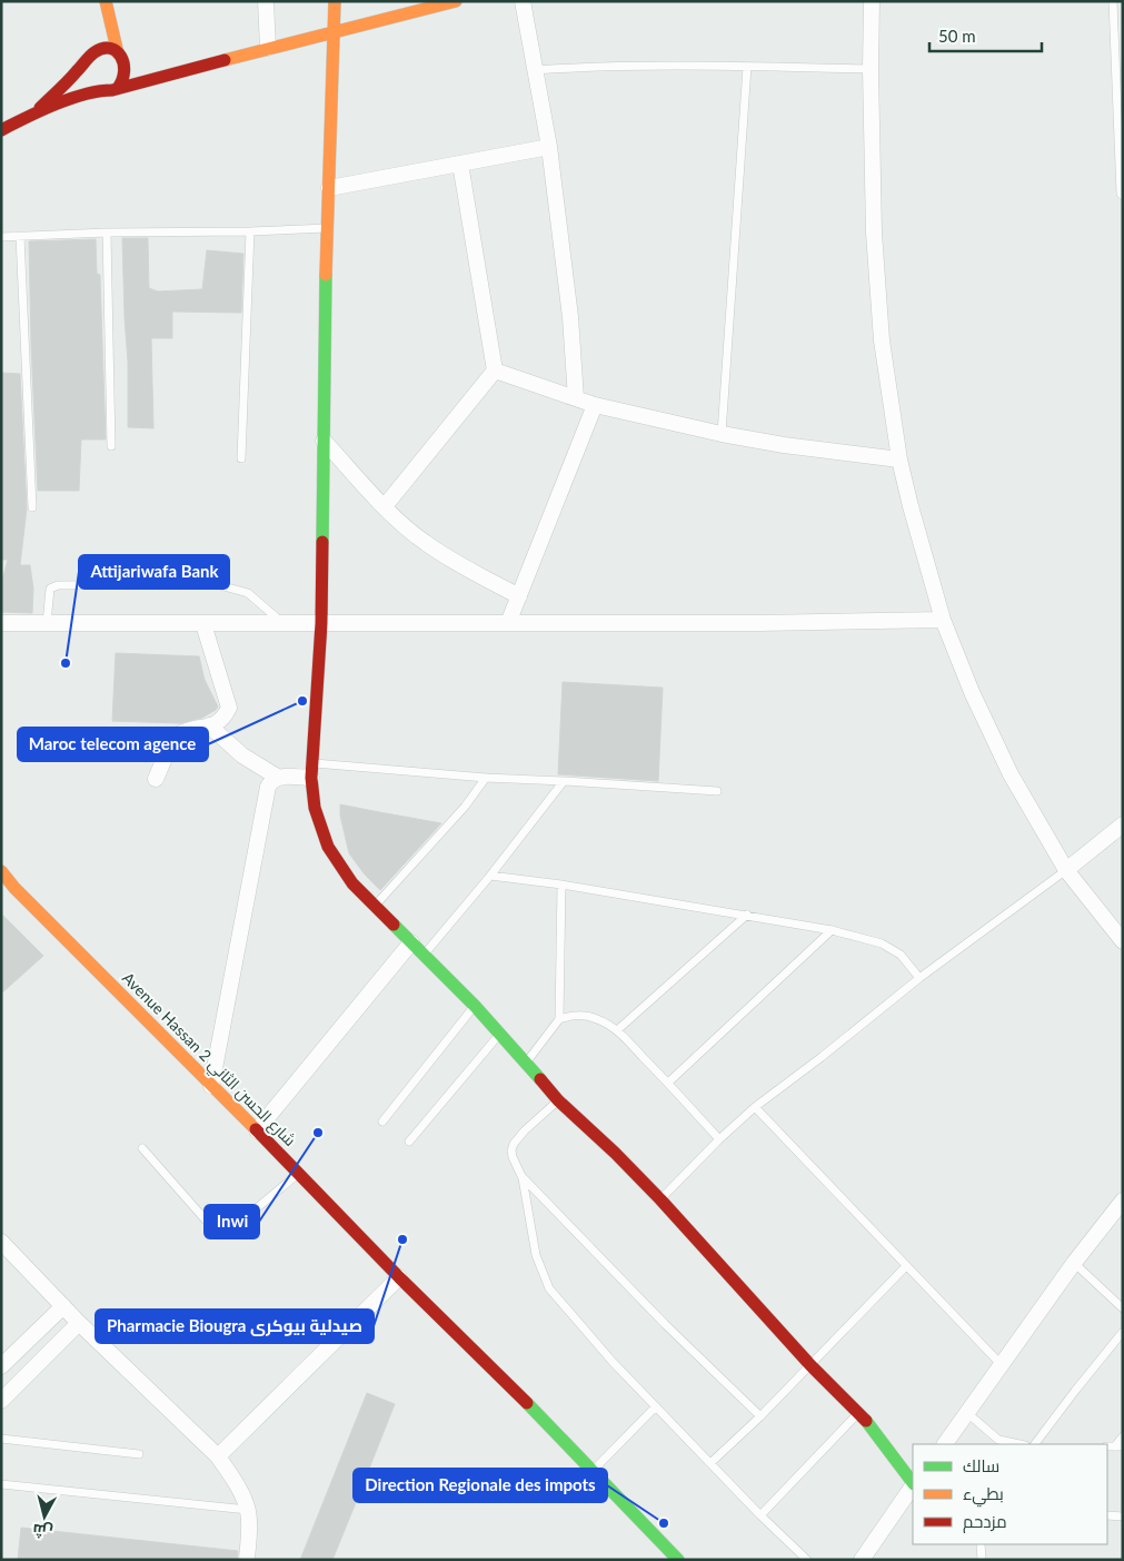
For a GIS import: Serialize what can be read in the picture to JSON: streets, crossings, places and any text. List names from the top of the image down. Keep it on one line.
{"streets":{"street":["Avenue Hassan 2 شارع الحسن الثاني"]},"places":["Attijariwafa Bank","Maroc telecom agence","Inwi","Pharmacie Biougra صيدلية بيوكرى","Direction Regionale des impots"],"legend":["سالك","بطيء","مزدحم"],"scale_bar":"50 m","north":"bottom"}
